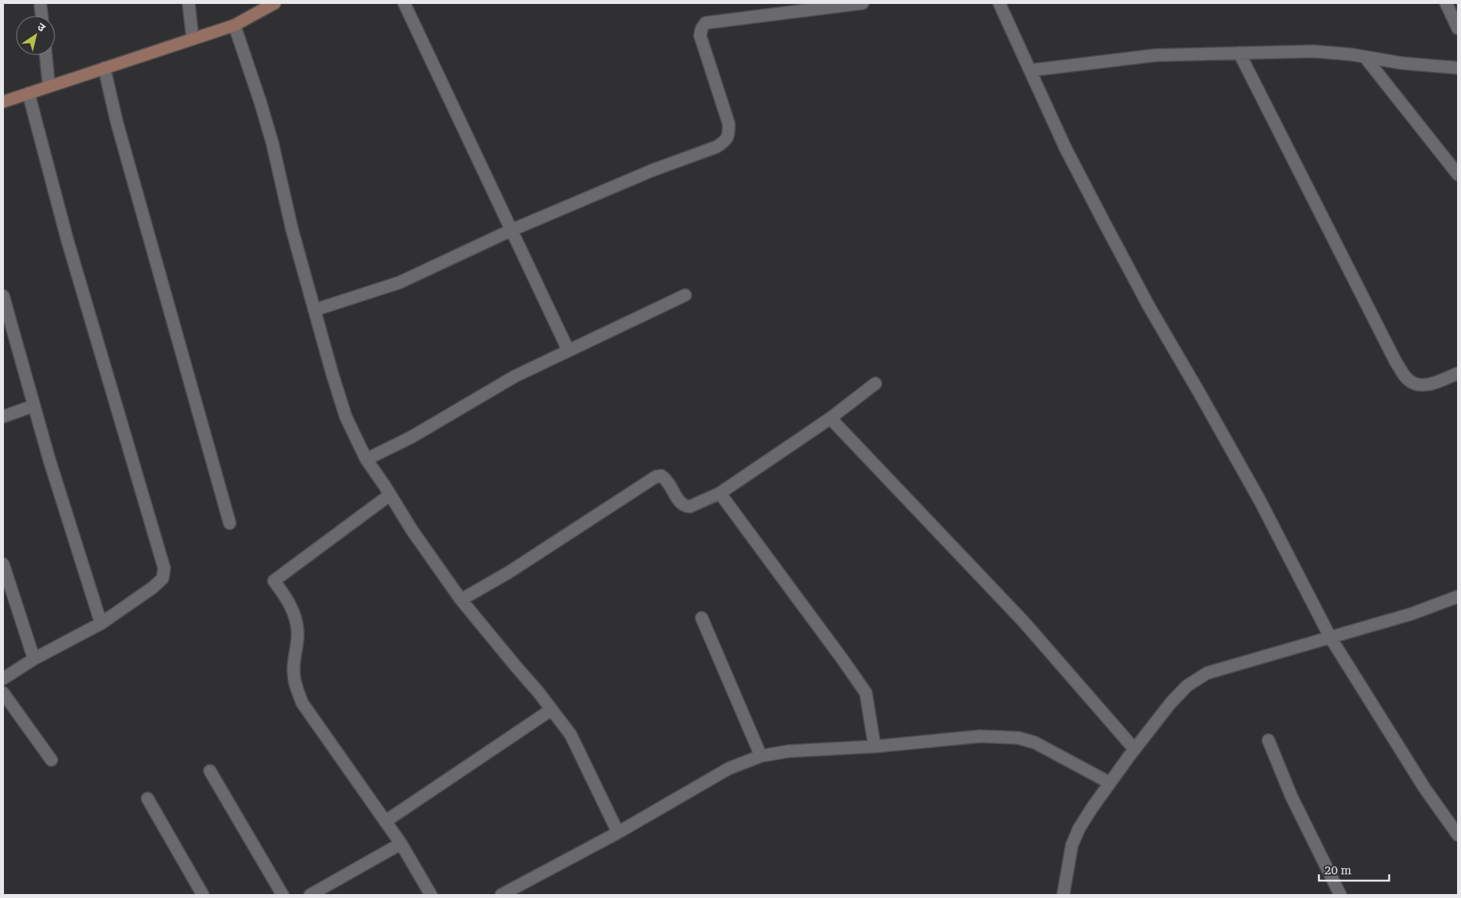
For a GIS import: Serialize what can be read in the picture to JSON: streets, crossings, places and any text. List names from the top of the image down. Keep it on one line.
{"scale_bar":"20 m","north":"top right"}
